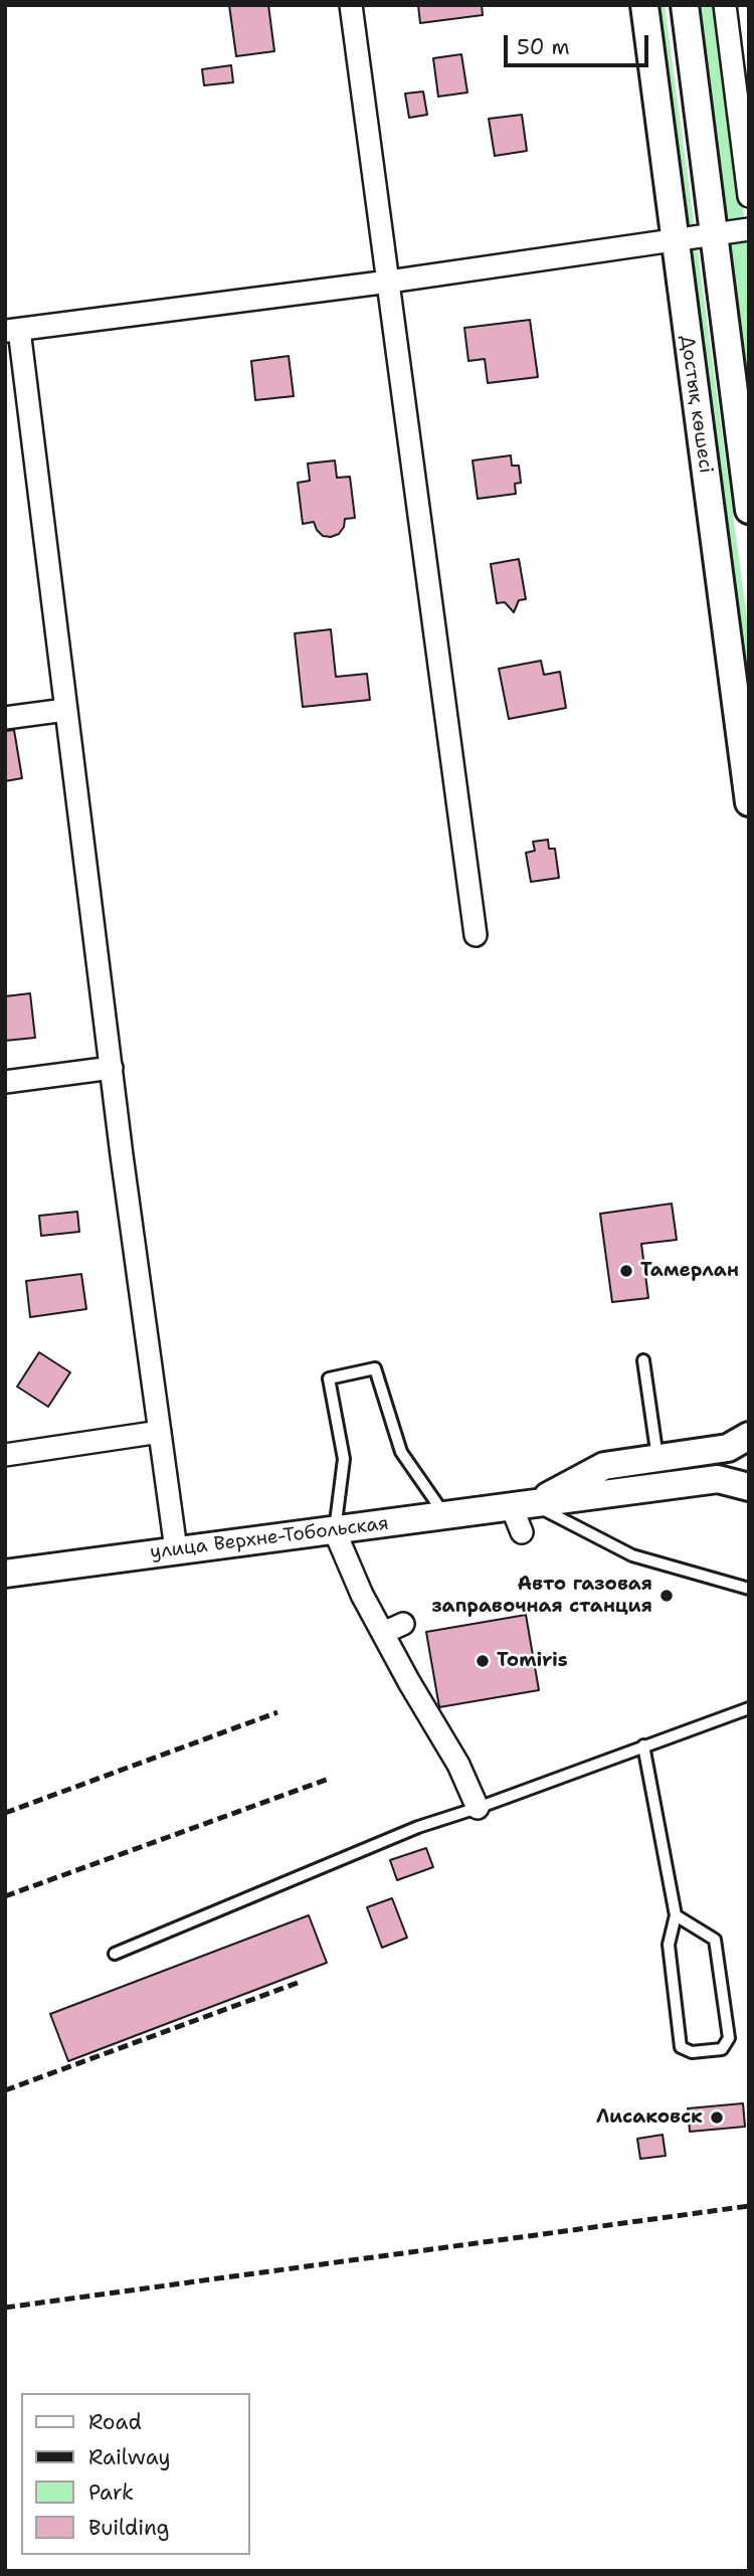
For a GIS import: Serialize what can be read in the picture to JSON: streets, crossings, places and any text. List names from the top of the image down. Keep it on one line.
{"streets":{"street":["Достық көшесі","улица Верхне-Тобольская"]},"places":["Тамерлан","Авто газовая заправочная станция","Tomiris","Лисаковск"],"legend":["Road","Railway","Park","Building"],"scale_bar":"50 m"}
